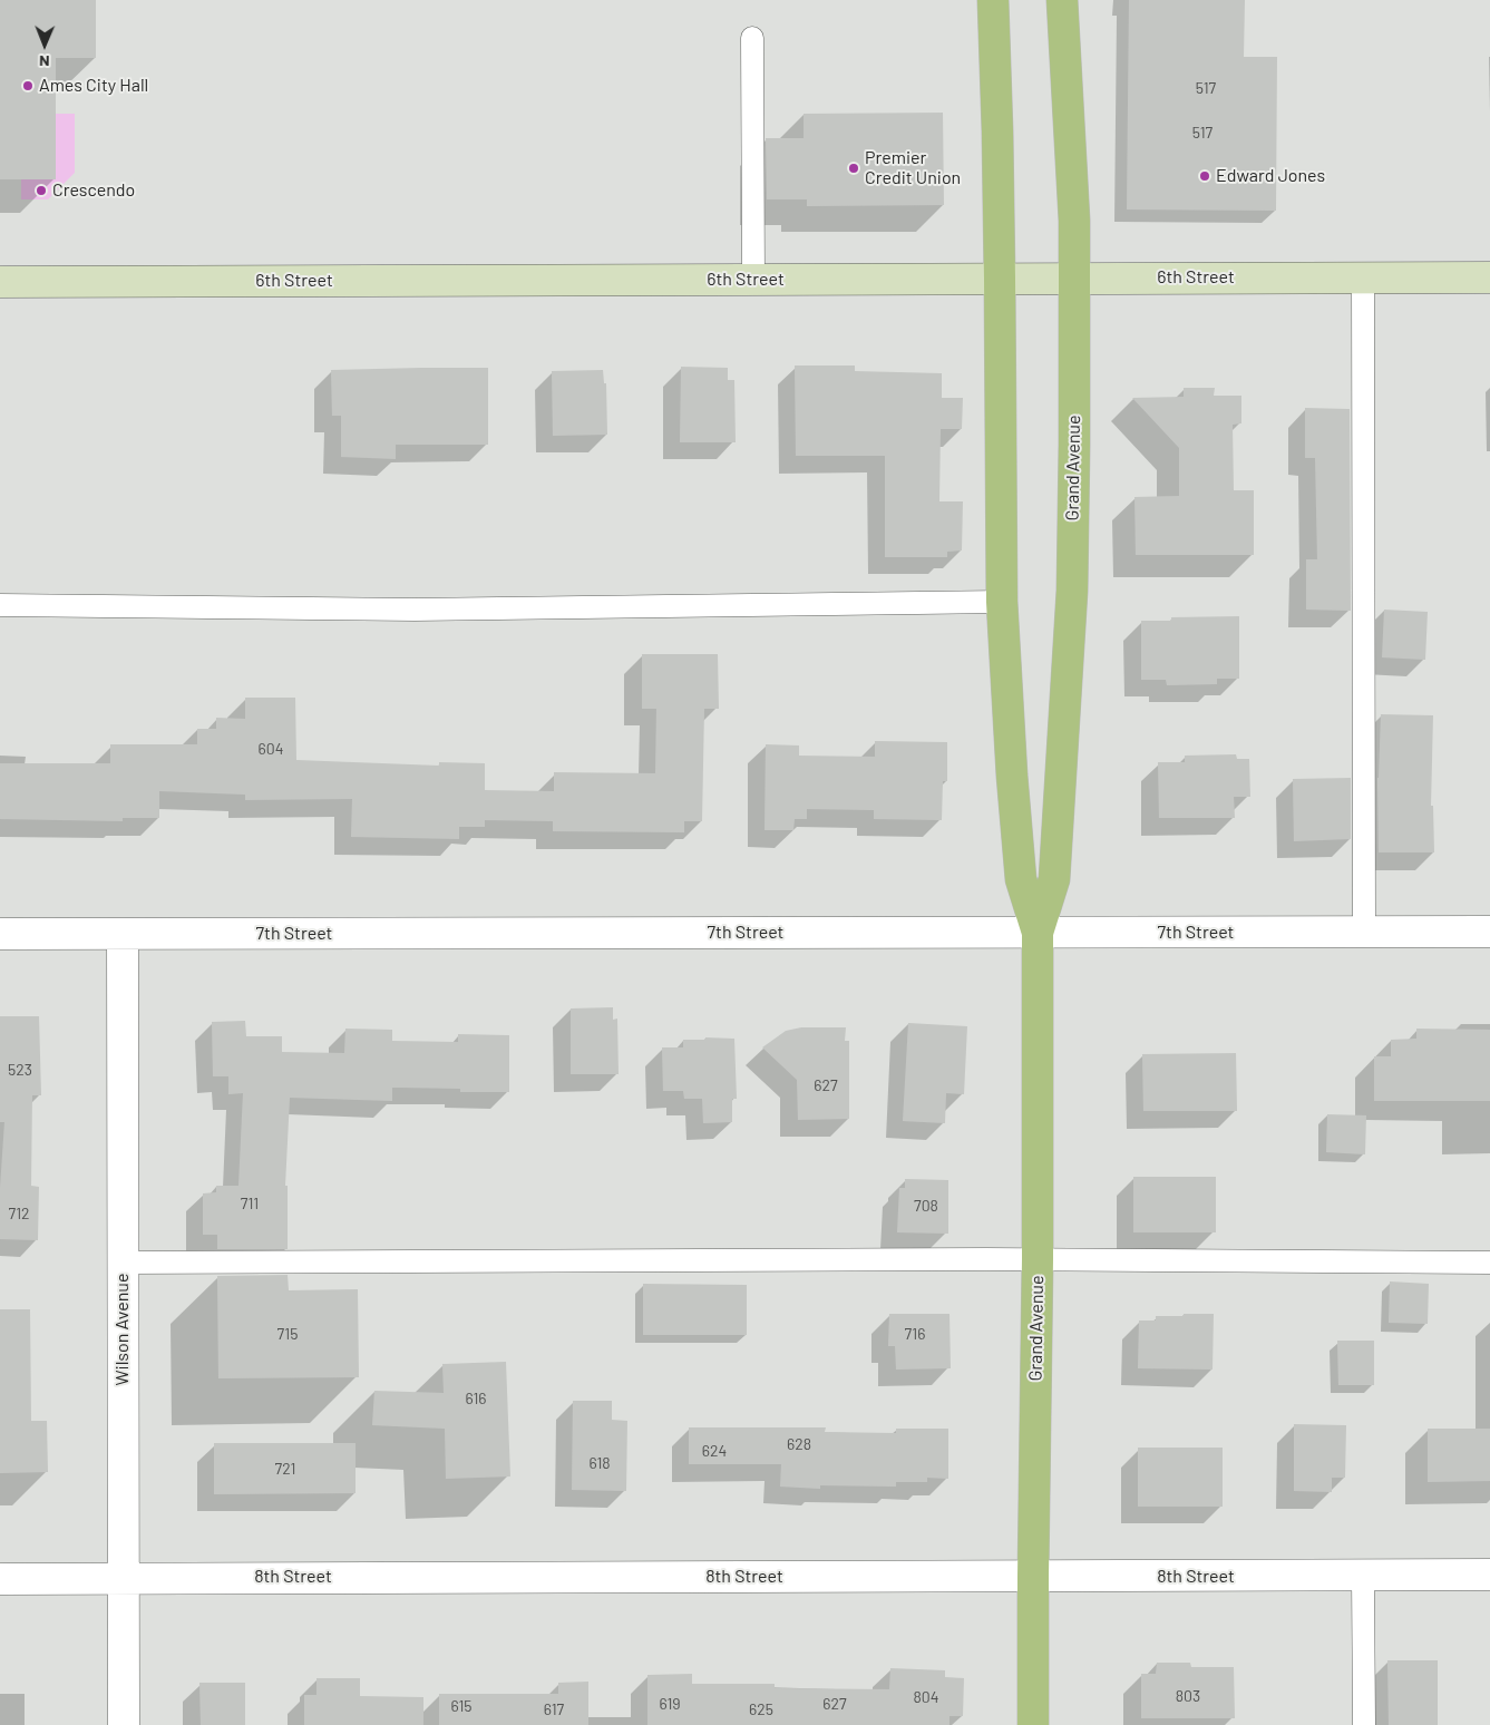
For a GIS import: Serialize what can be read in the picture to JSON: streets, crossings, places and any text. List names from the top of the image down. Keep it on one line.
{"streets":{"main road":["6th Street","Grand Avenue"],"street":["7th Street","Wilson Avenue","8th Street"]},"crossings":[["6th Street","Grand Avenue"],["Grand Avenue","7th Street"],["Grand Avenue","8th Street"],["7th Street","Wilson Avenue"],["Wilson Avenue","8th Street"]],"places":["Ames City Hall","Premier Credit Union","Edward Jones","Crescendo"],"house_numbers":["517","517","604","523","627","711","708","712","715","716","616","628","624","618","721","803","804","619","627","615","617","625"],"north":"bottom"}
